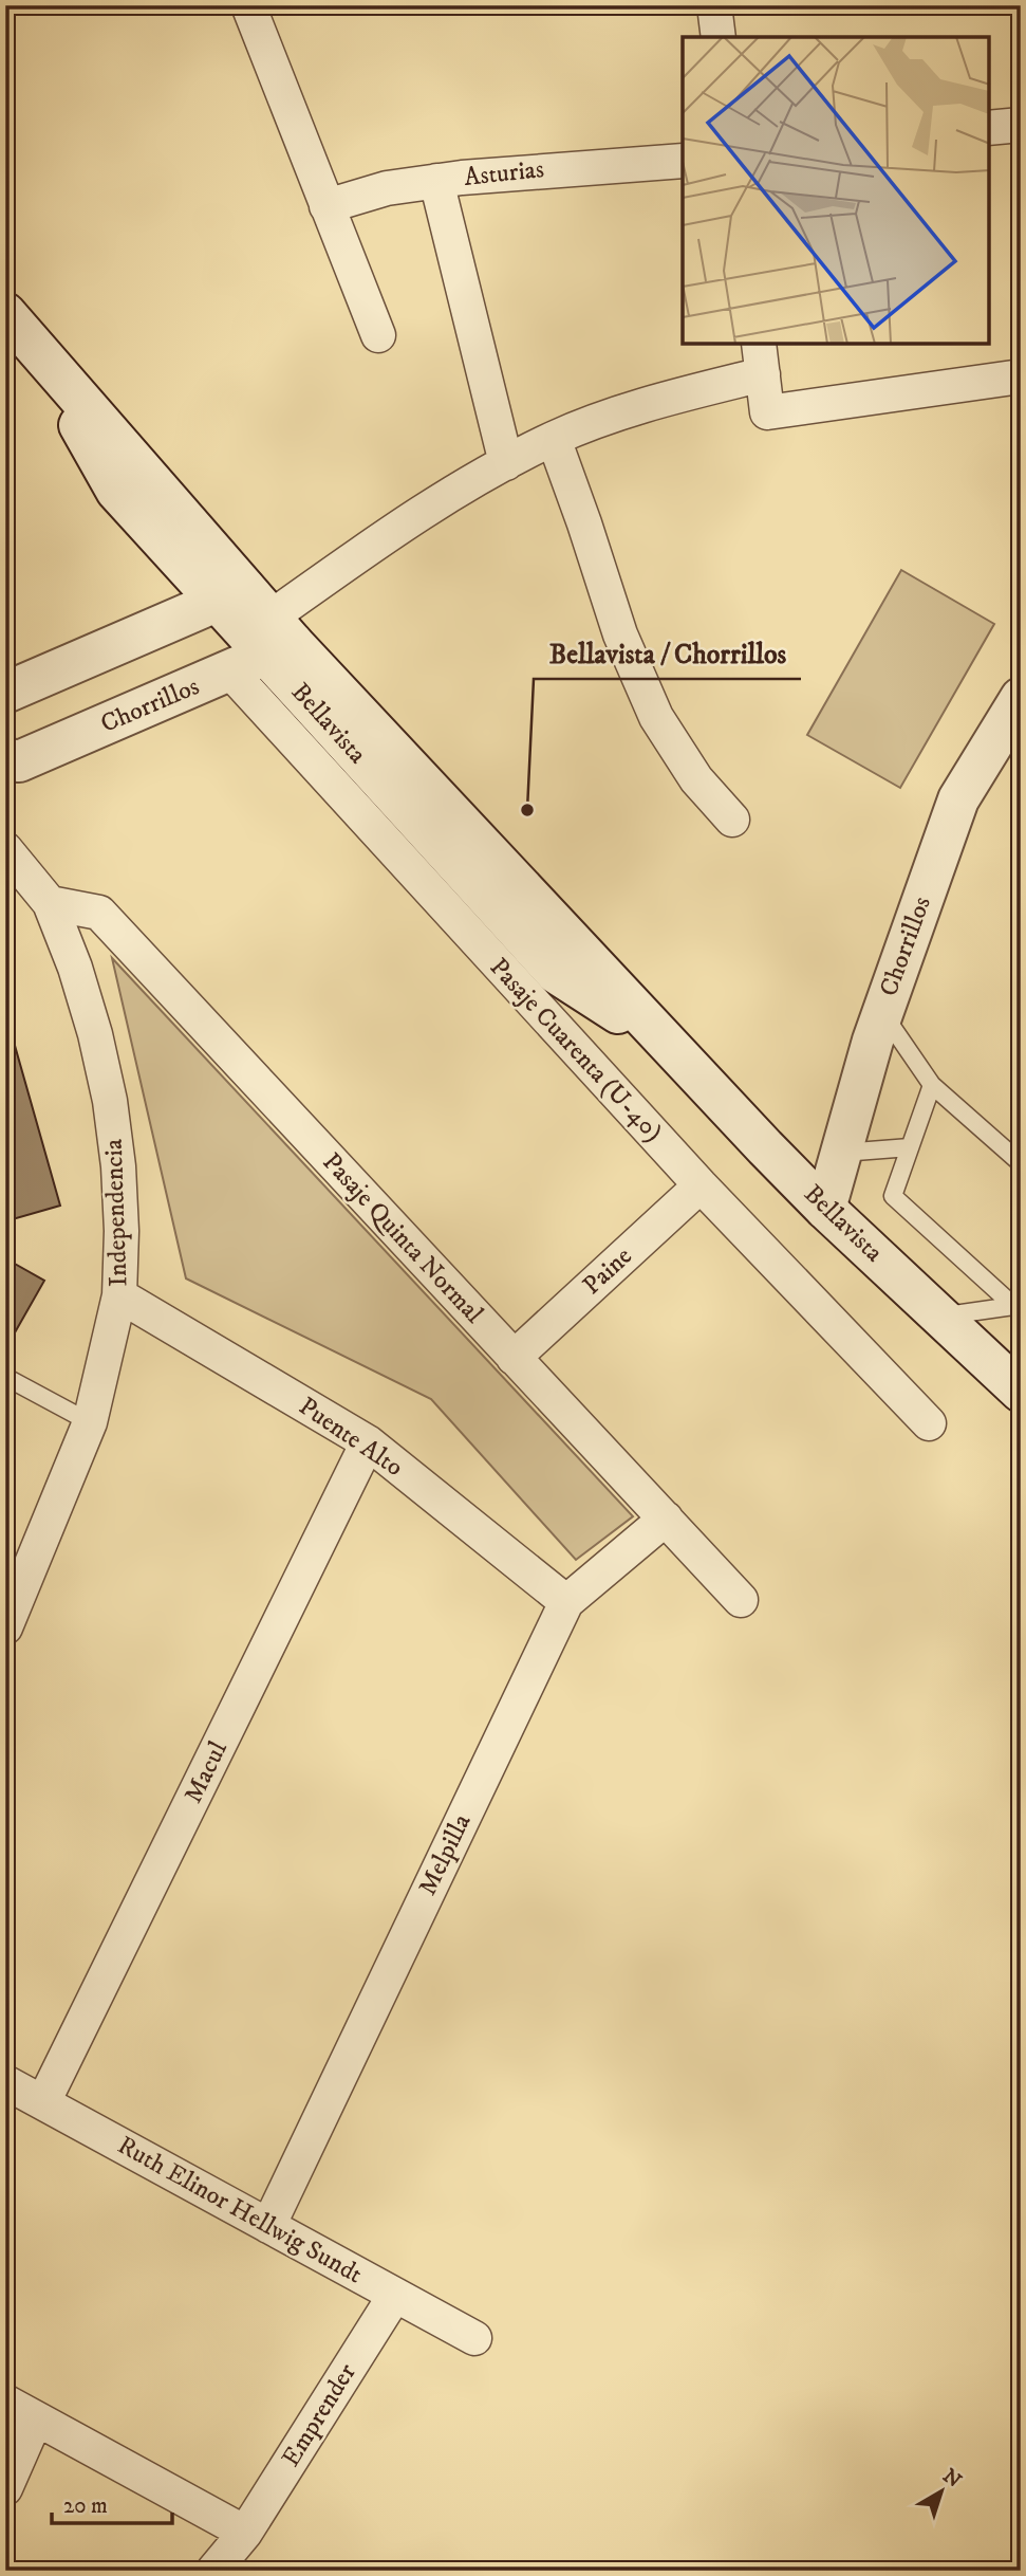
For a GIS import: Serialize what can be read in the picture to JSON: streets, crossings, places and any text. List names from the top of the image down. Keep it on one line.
{"streets":{"main road":["Chorrillos","Bellavista"],"street":["Asturias","Pasaje Cuarenta (U-40)","Independencia","Pasaje Quinta Normal","Paine","Puente Alto","Macul","Melpilla","Ruth Elinor Hellwig Sundt","Emprender"]},"crossings":[["Chorrillos","Bellavista"],["Chorrillos","Pasaje Cuarenta (U-40)"],["Pasaje Cuarenta (U-40)","Paine"],["Independencia","Pasaje Quinta Normal"],["Independencia","Puente Alto"],["Pasaje Quinta Normal","Paine"],["Pasaje Quinta Normal","Melpilla"],["Puente Alto","Macul"],["Puente Alto","Melpilla"],["Macul","Ruth Elinor Hellwig Sundt"],["Melpilla","Ruth Elinor Hellwig Sundt"],["Ruth Elinor Hellwig Sundt","Emprender"]],"places":["Bellavista / Chorrillos"],"scale_bar":"20 m","north":"top right"}
